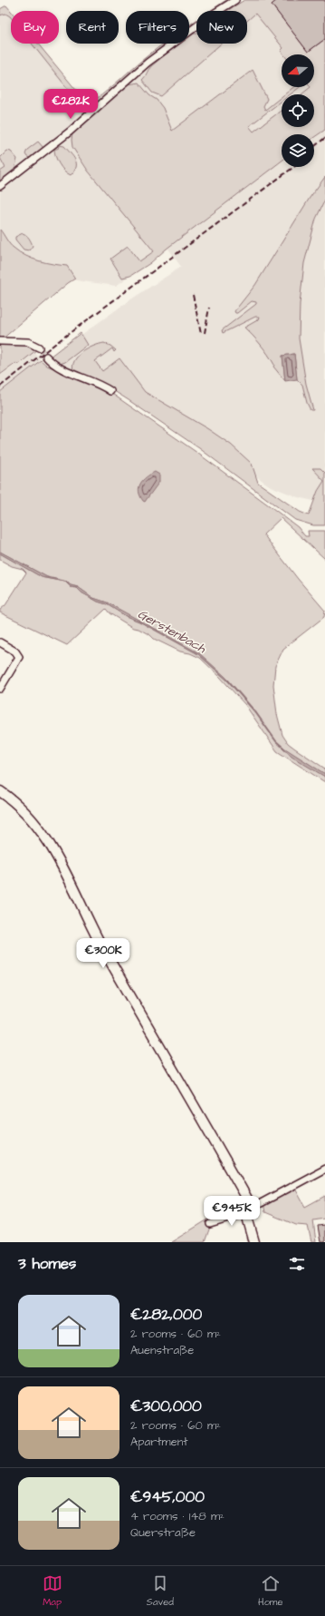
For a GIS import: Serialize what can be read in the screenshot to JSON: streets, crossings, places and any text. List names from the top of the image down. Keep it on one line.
{"water":["Gerstenbach"],"north":"left","page":{"chip":["Buy","Rent","Filters","New"],"price":["€282K","€300K","€945K"],"heading":"3 homes","list":[{"name":"€282,000","note":"2 rooms · 60 m² · Auenstraße"},{"name":"€300,000","note":"2 rooms · 60 m² · Apartment"},{"name":"€945,000","note":"4 rooms · 148 m² · Querstraße"}],"tabs":["Map","Saved","Home"]}}
